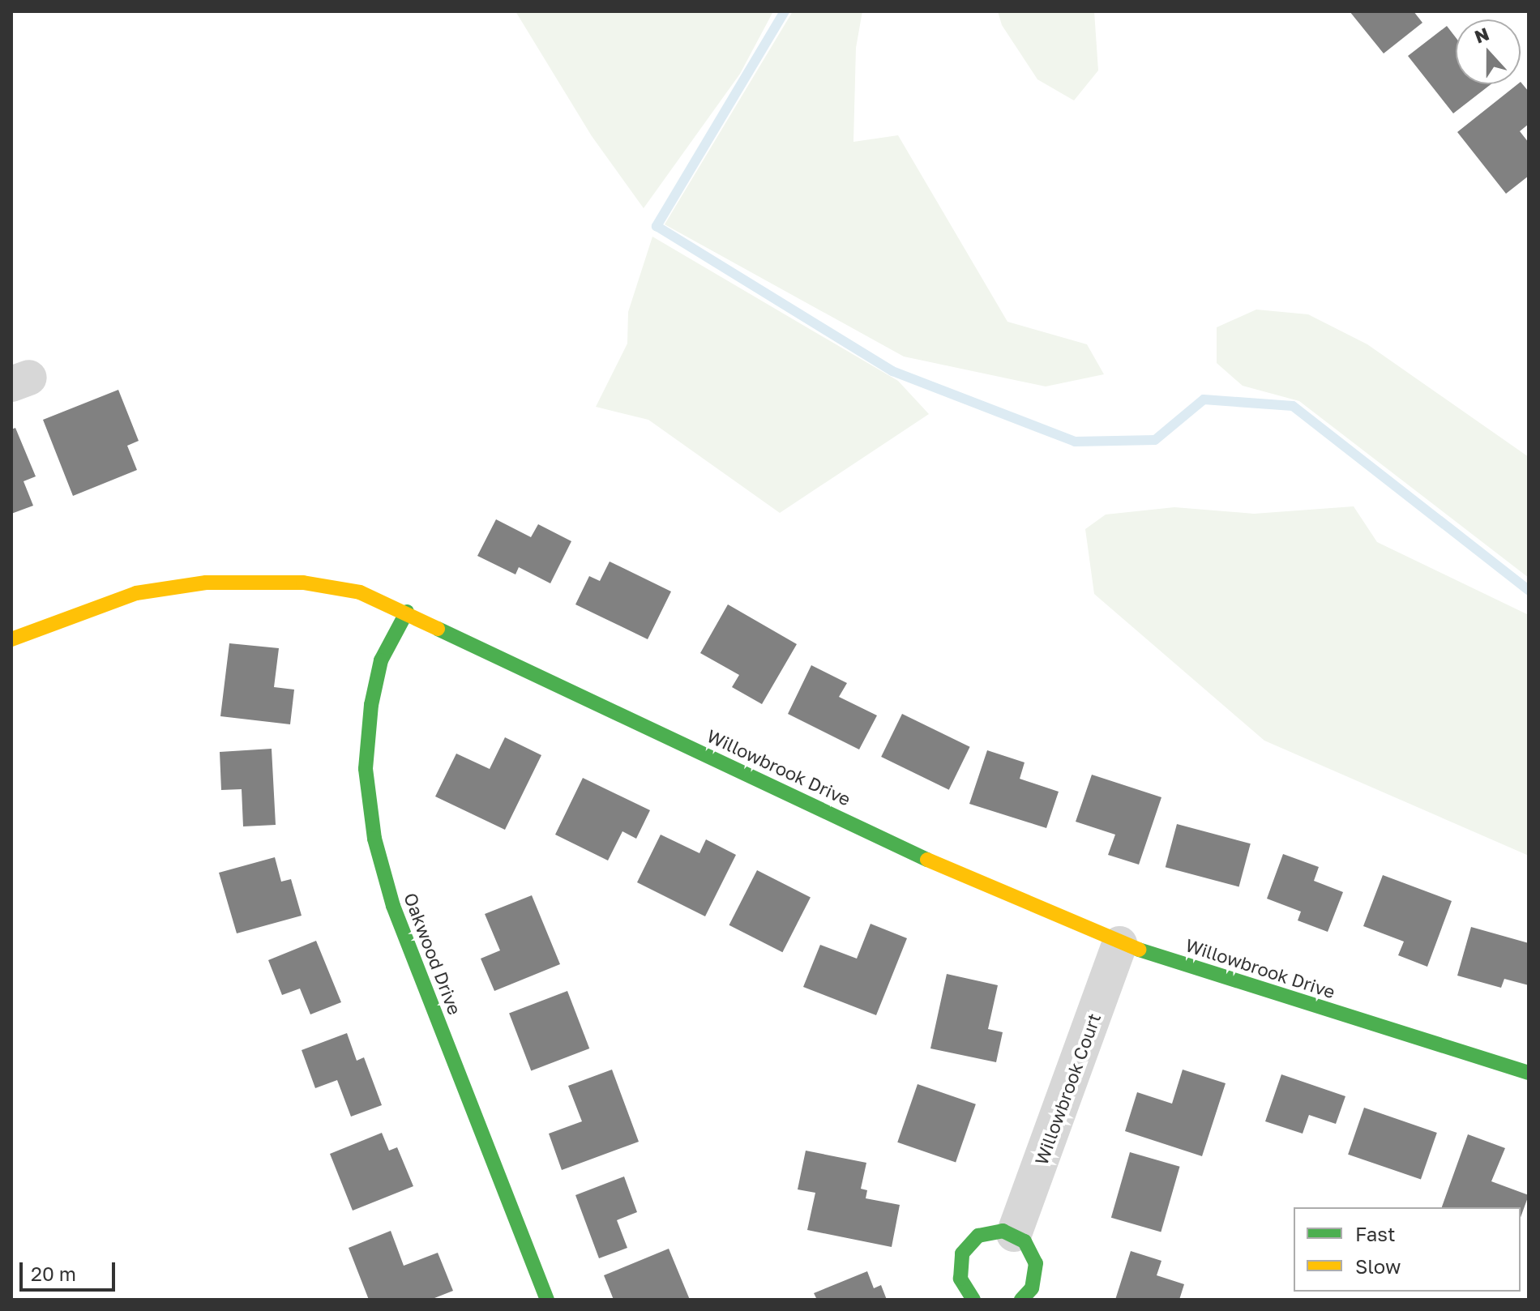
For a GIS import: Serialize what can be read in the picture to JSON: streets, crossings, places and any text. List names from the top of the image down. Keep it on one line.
{"streets":{"street":["Willowbrook Drive","Oakwood Drive","Willowbrook Court"]},"crossings":[["Willowbrook Drive","Oakwood Drive"],["Willowbrook Drive","Willowbrook Court"]],"legend":["Fast","Slow"],"scale_bar":"20 m","north":"top"}
